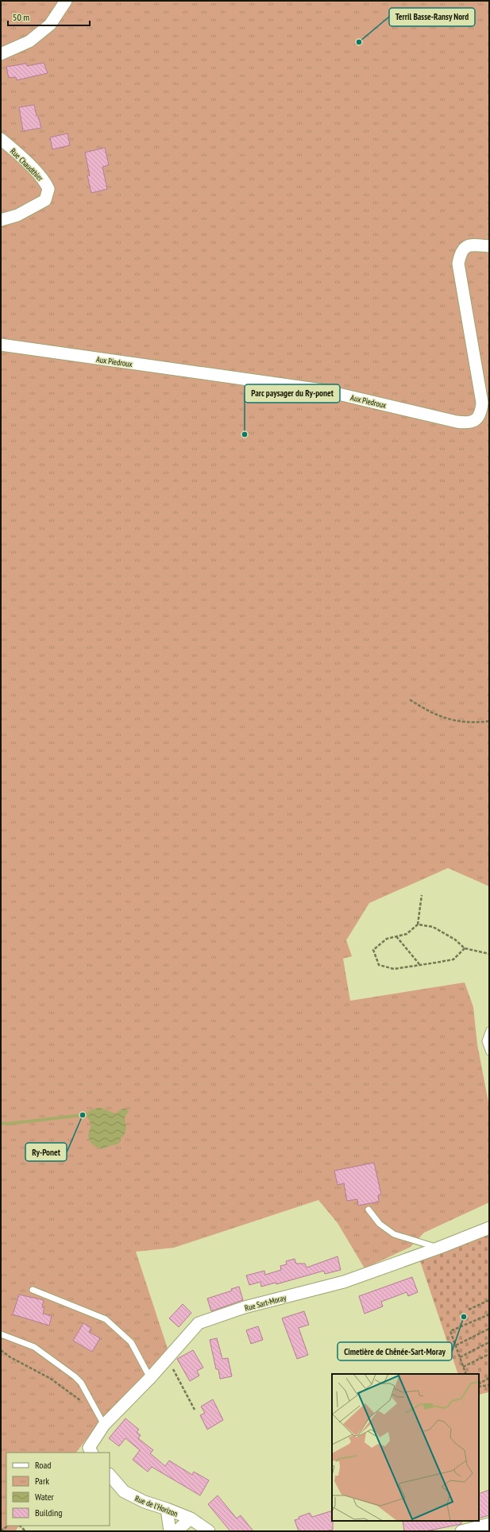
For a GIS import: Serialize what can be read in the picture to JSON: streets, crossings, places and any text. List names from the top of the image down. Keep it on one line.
{"streets":{"street":["Rue Chaudthier","Aux Piedroux","Rue Sart-Moray","Rue de l'Horizon"]},"places":["Terril Basse-Ransy Nord","Parc paysager du Ry-ponet","Ry-Ponet","Cimetière de Chênée-Sart-Moray"],"legend":["Road","Park","Water","Building"],"scale_bar":"50 m"}
